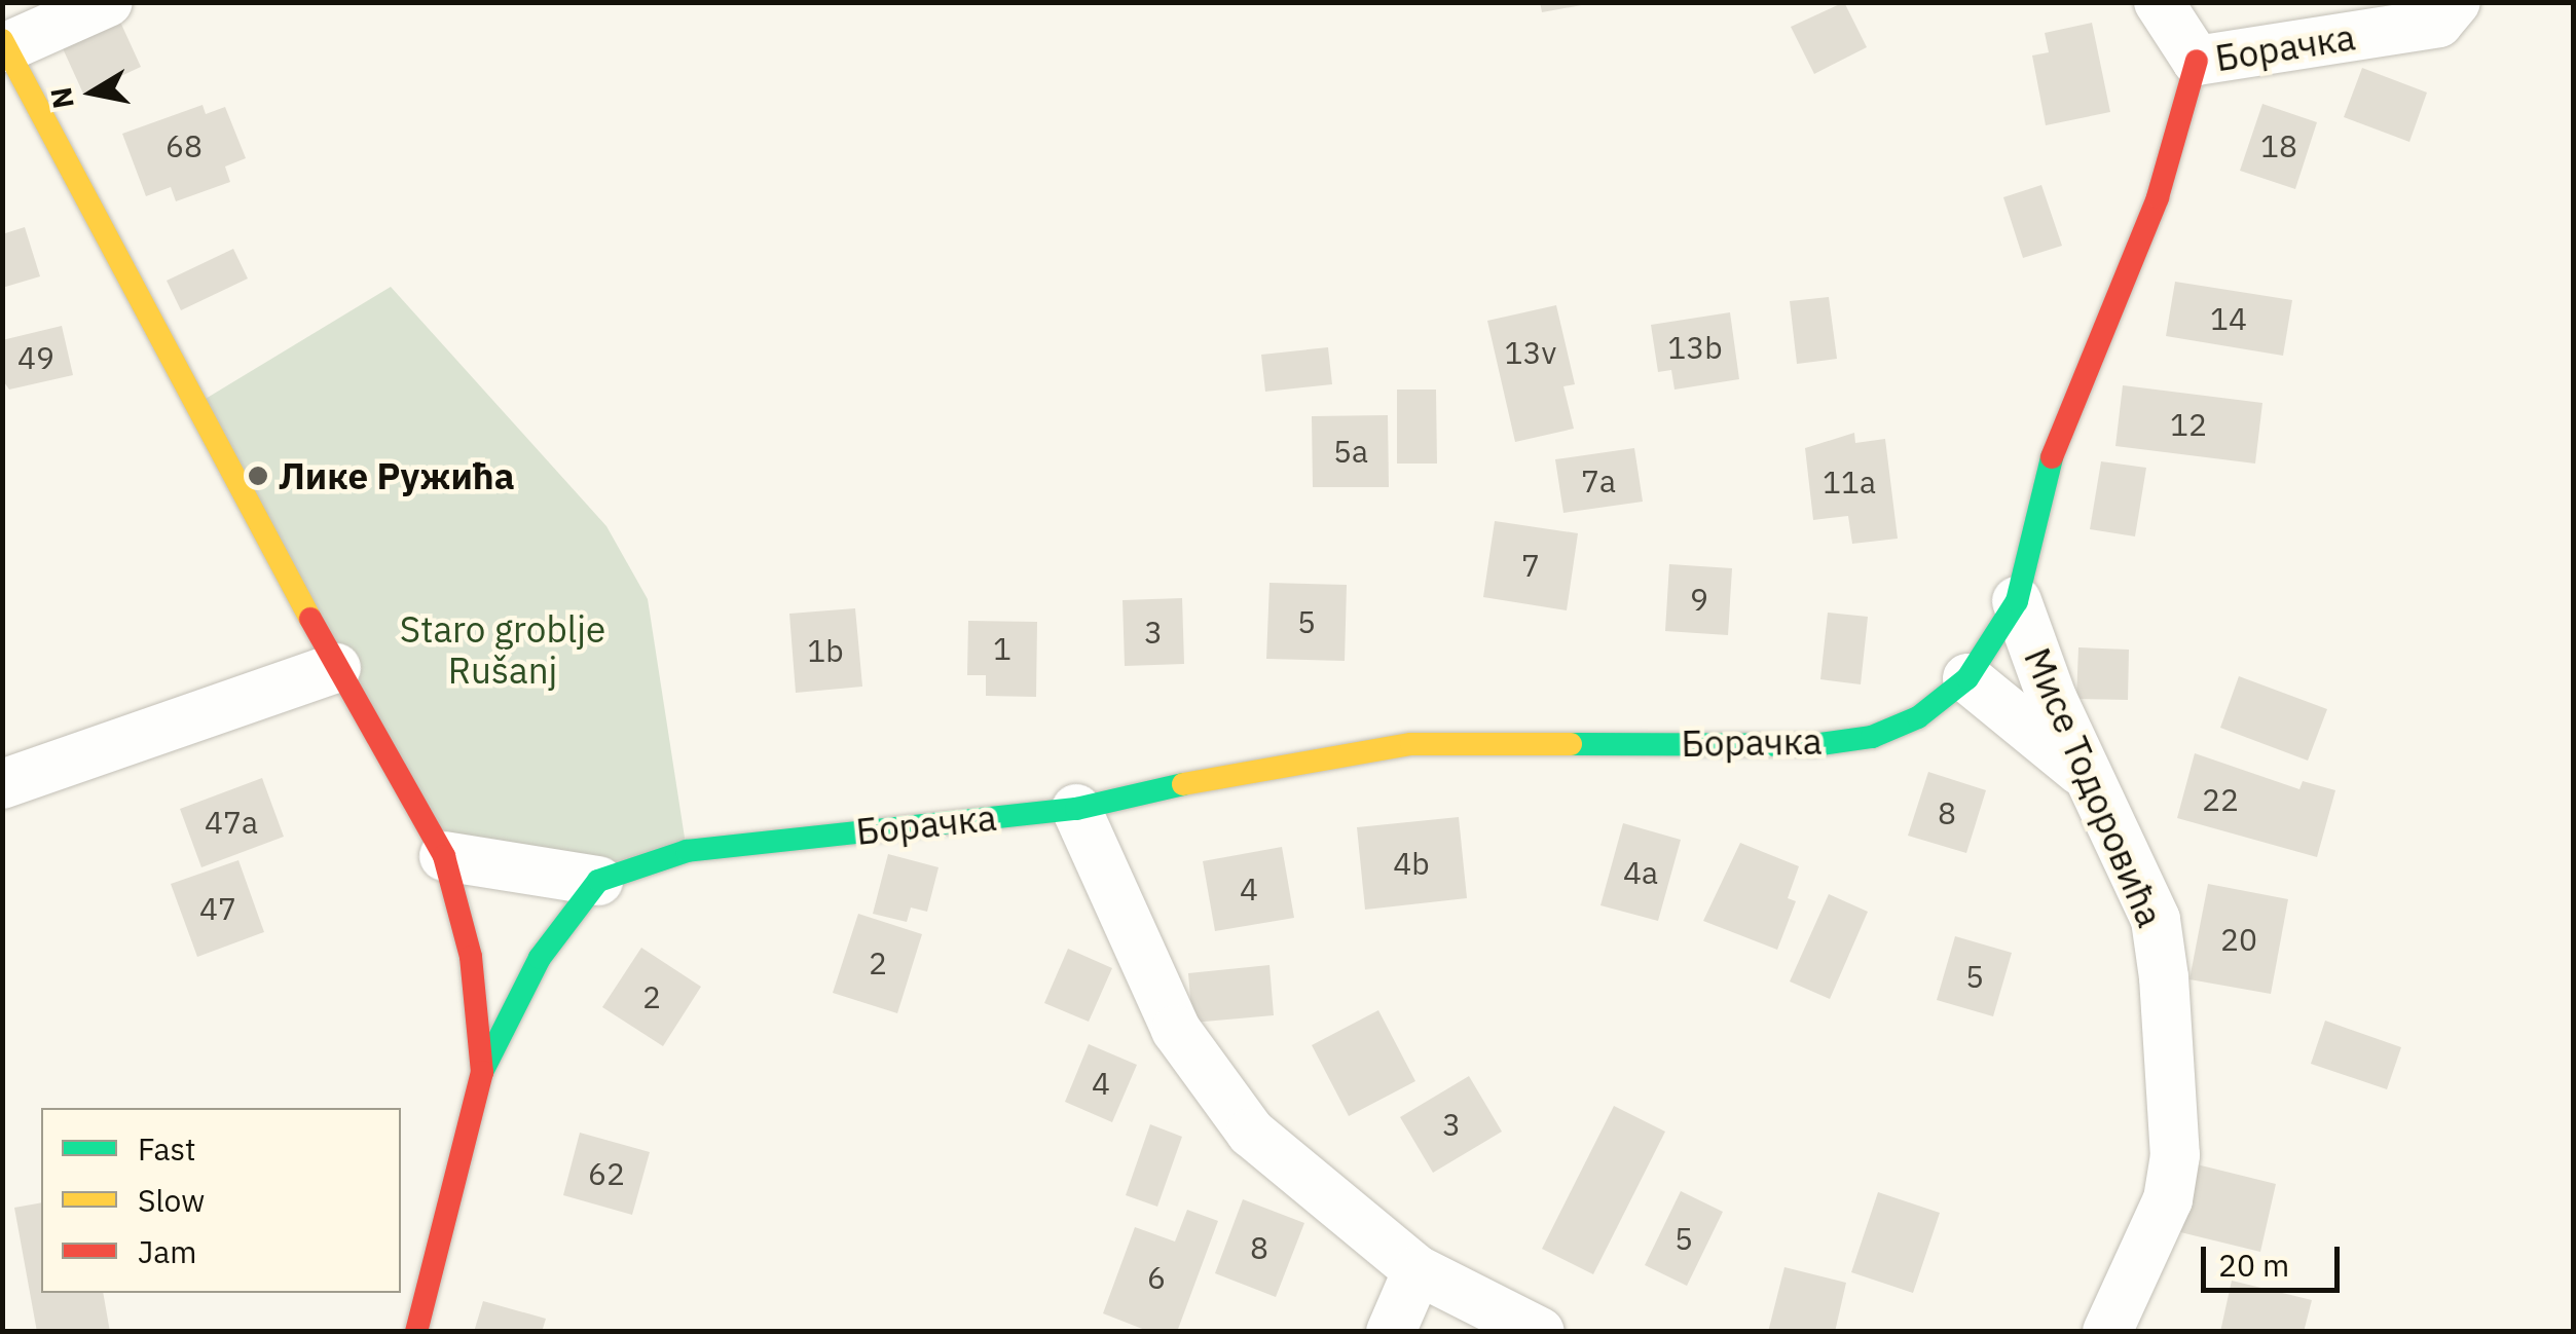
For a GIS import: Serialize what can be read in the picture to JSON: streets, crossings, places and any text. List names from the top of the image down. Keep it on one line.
{"streets":{"street":["Борачка","Мисе Тодоровића"]},"crossings":[["Борачка","Мисе Тодоровића"]],"parks":["Staro groblje Rušanj"],"places":["Лике Ружића"],"house_numbers":["68","18","14","13b","13v","49","12","5a","7a","11a","7","9","5","3","1","1b","22","8","47a","4b","4a","4","47","20","2","5","2","4","3","62","5","8","6"],"legend":["Fast","Slow","Jam"],"scale_bar":"20 m","north":"left"}
